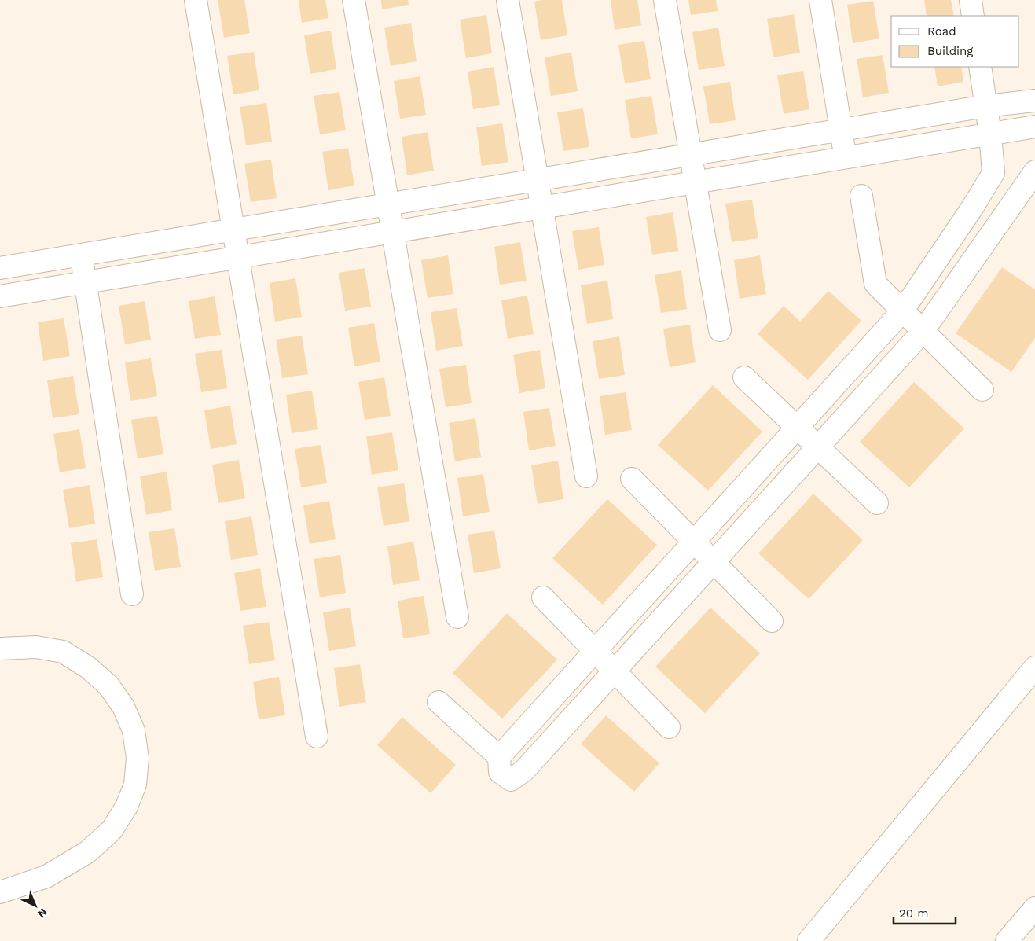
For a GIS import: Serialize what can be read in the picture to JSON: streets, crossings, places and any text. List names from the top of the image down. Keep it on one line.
{"legend":["Road","Building"],"scale_bar":"20 m","north":"bottom right"}
